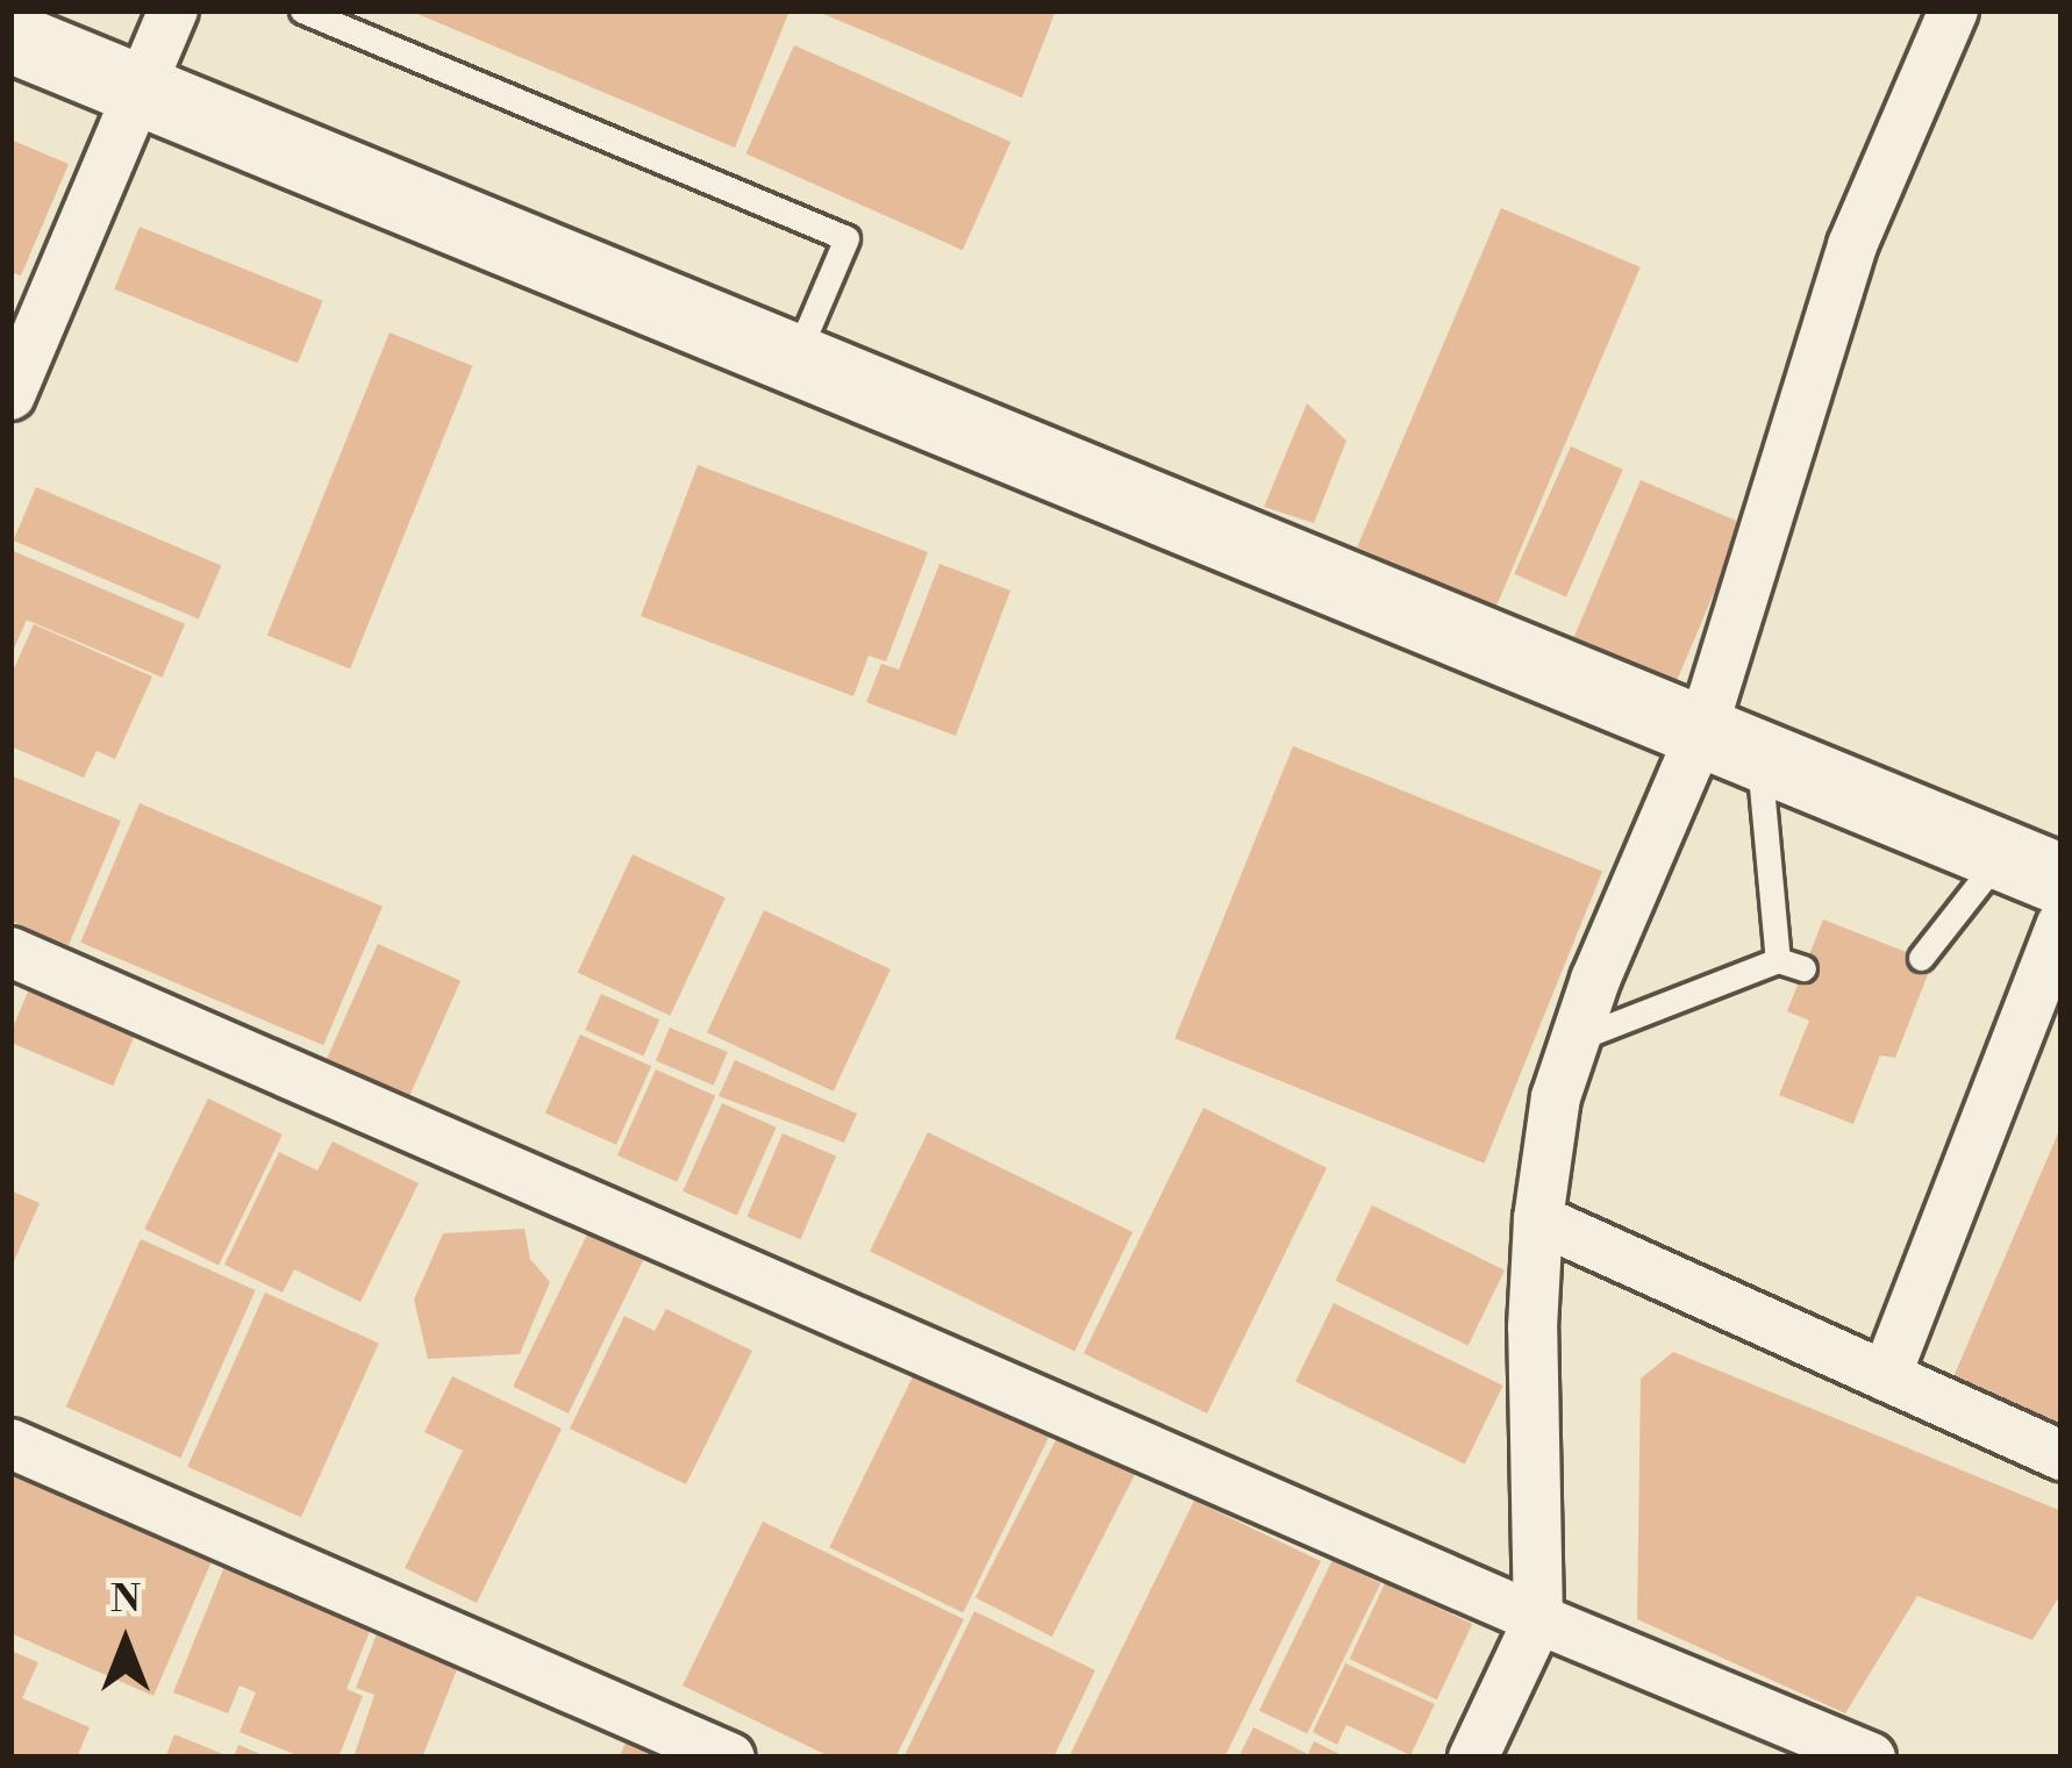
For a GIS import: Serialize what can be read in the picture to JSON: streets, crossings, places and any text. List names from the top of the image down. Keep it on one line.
{"north":"top"}
